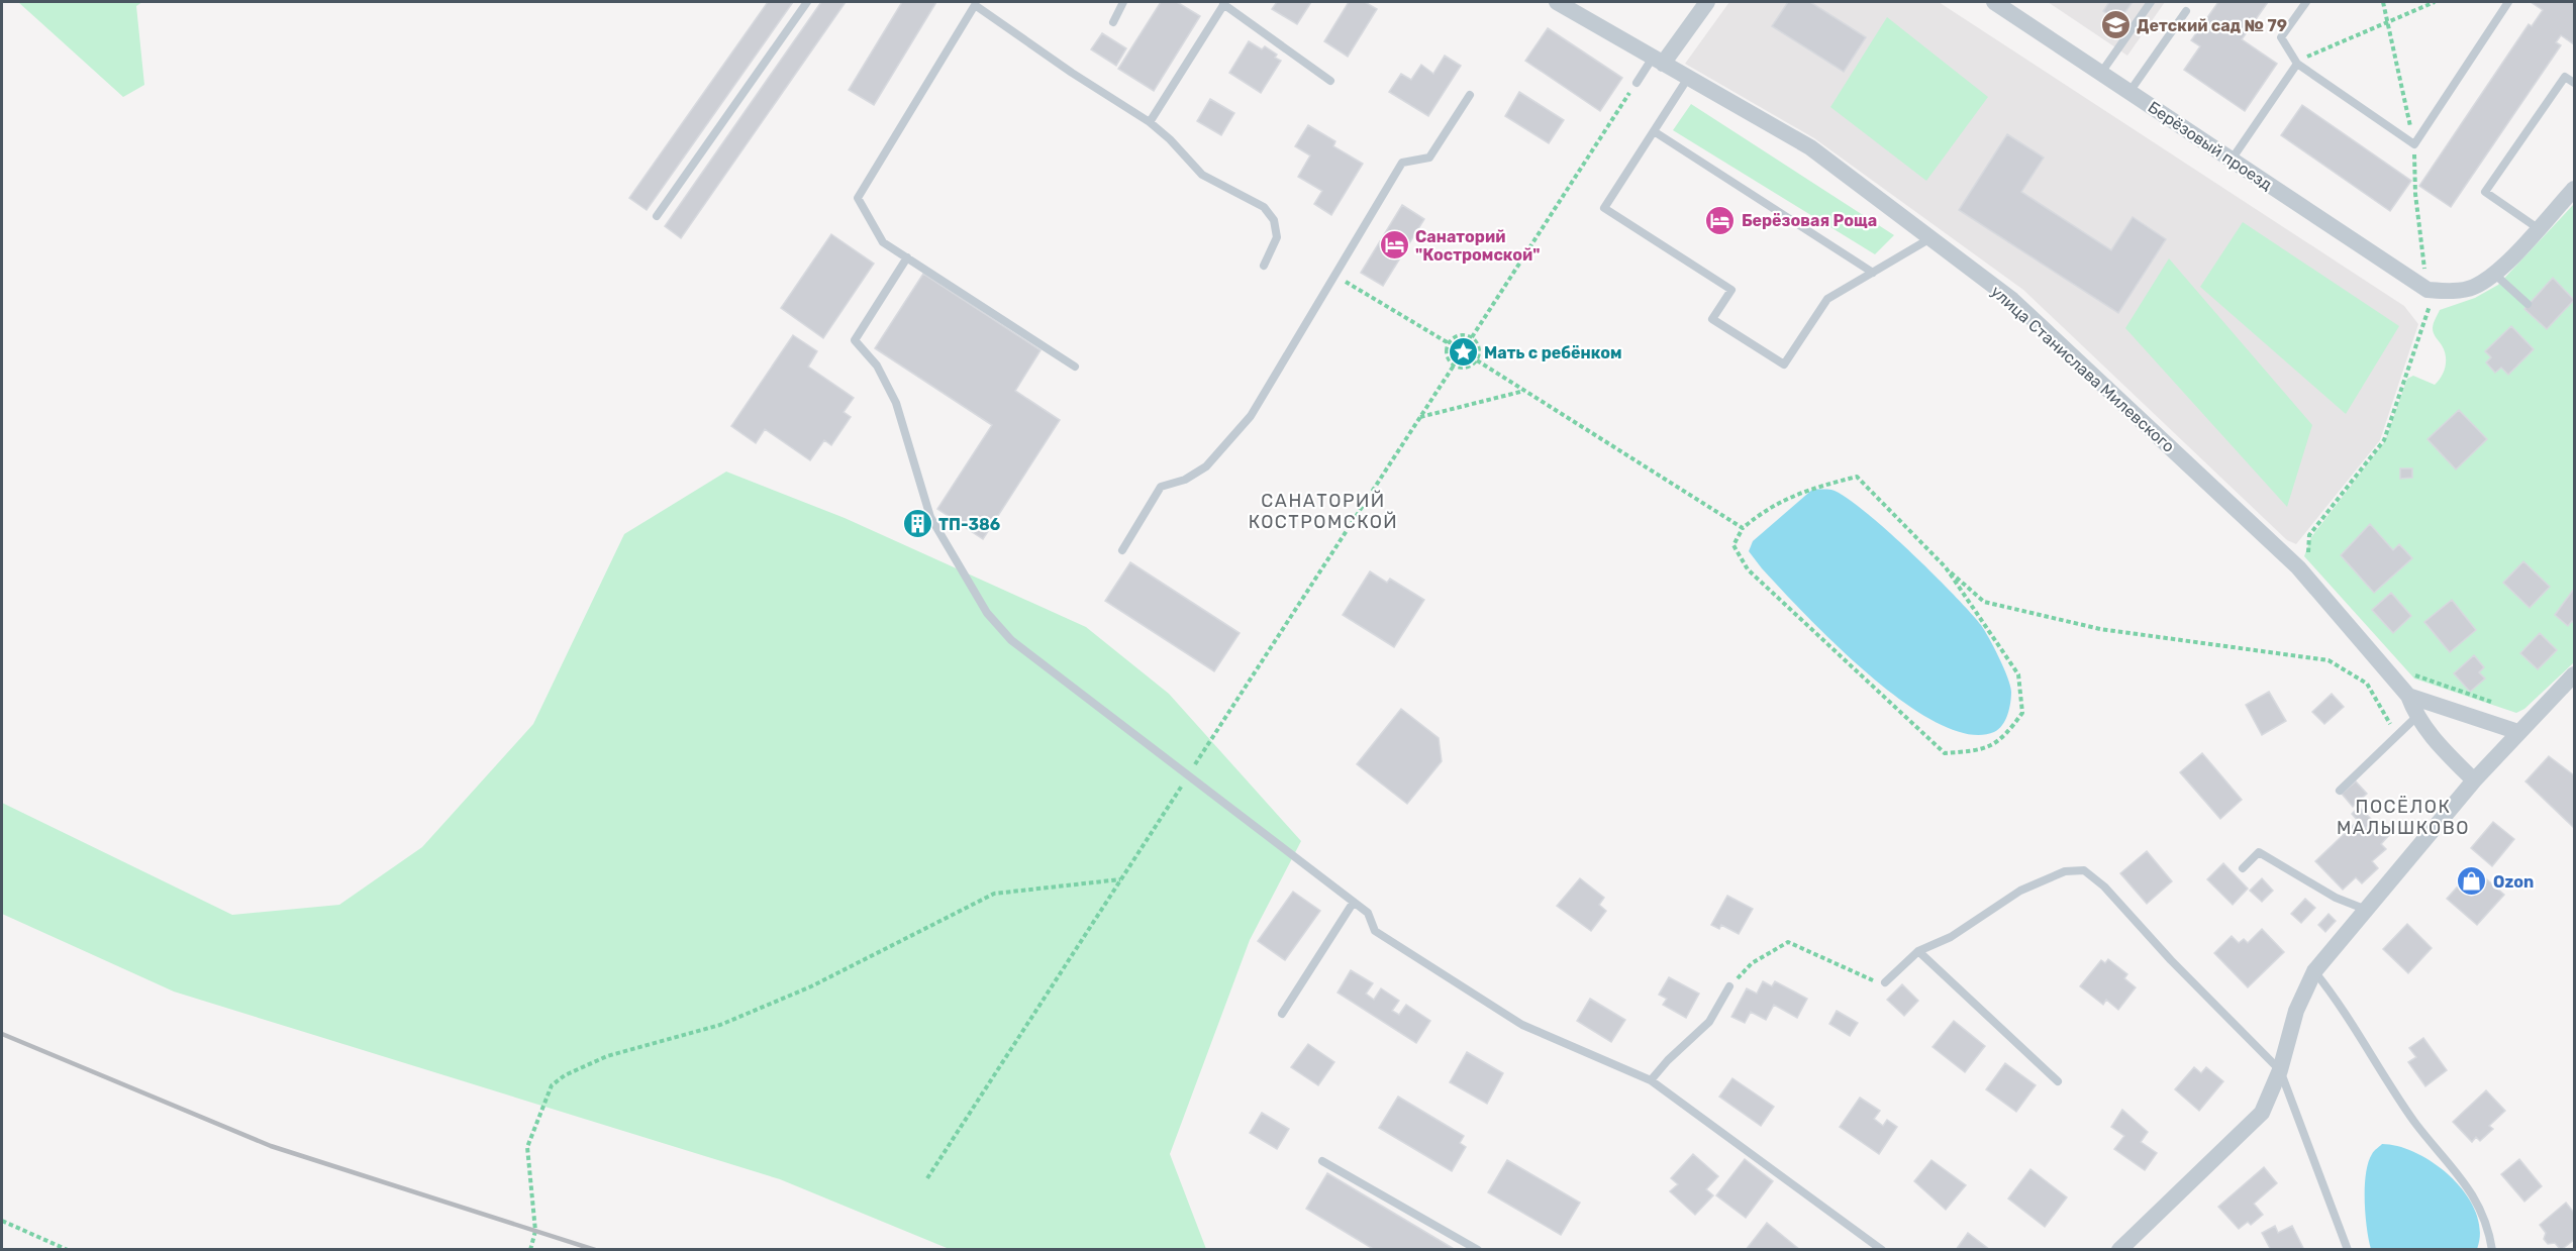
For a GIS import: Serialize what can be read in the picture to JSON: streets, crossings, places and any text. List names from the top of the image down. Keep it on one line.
{"streets":{"street":["Берёзовый проезд","улица Станислава Милевского"]},"districts":["САНАТОРИЙ КОСТРОМСКОЙ","ПОСЁЛОК МАЛЫШКОВО"],"places":{"school or university":["Детский сад № 79"],"hotel":["Берёзовая Роща","Санаторий \"Костромской\""],"place":["Мать с ребёнком"],"building":["ТП-386"],"shop":["Ozon"]}}
